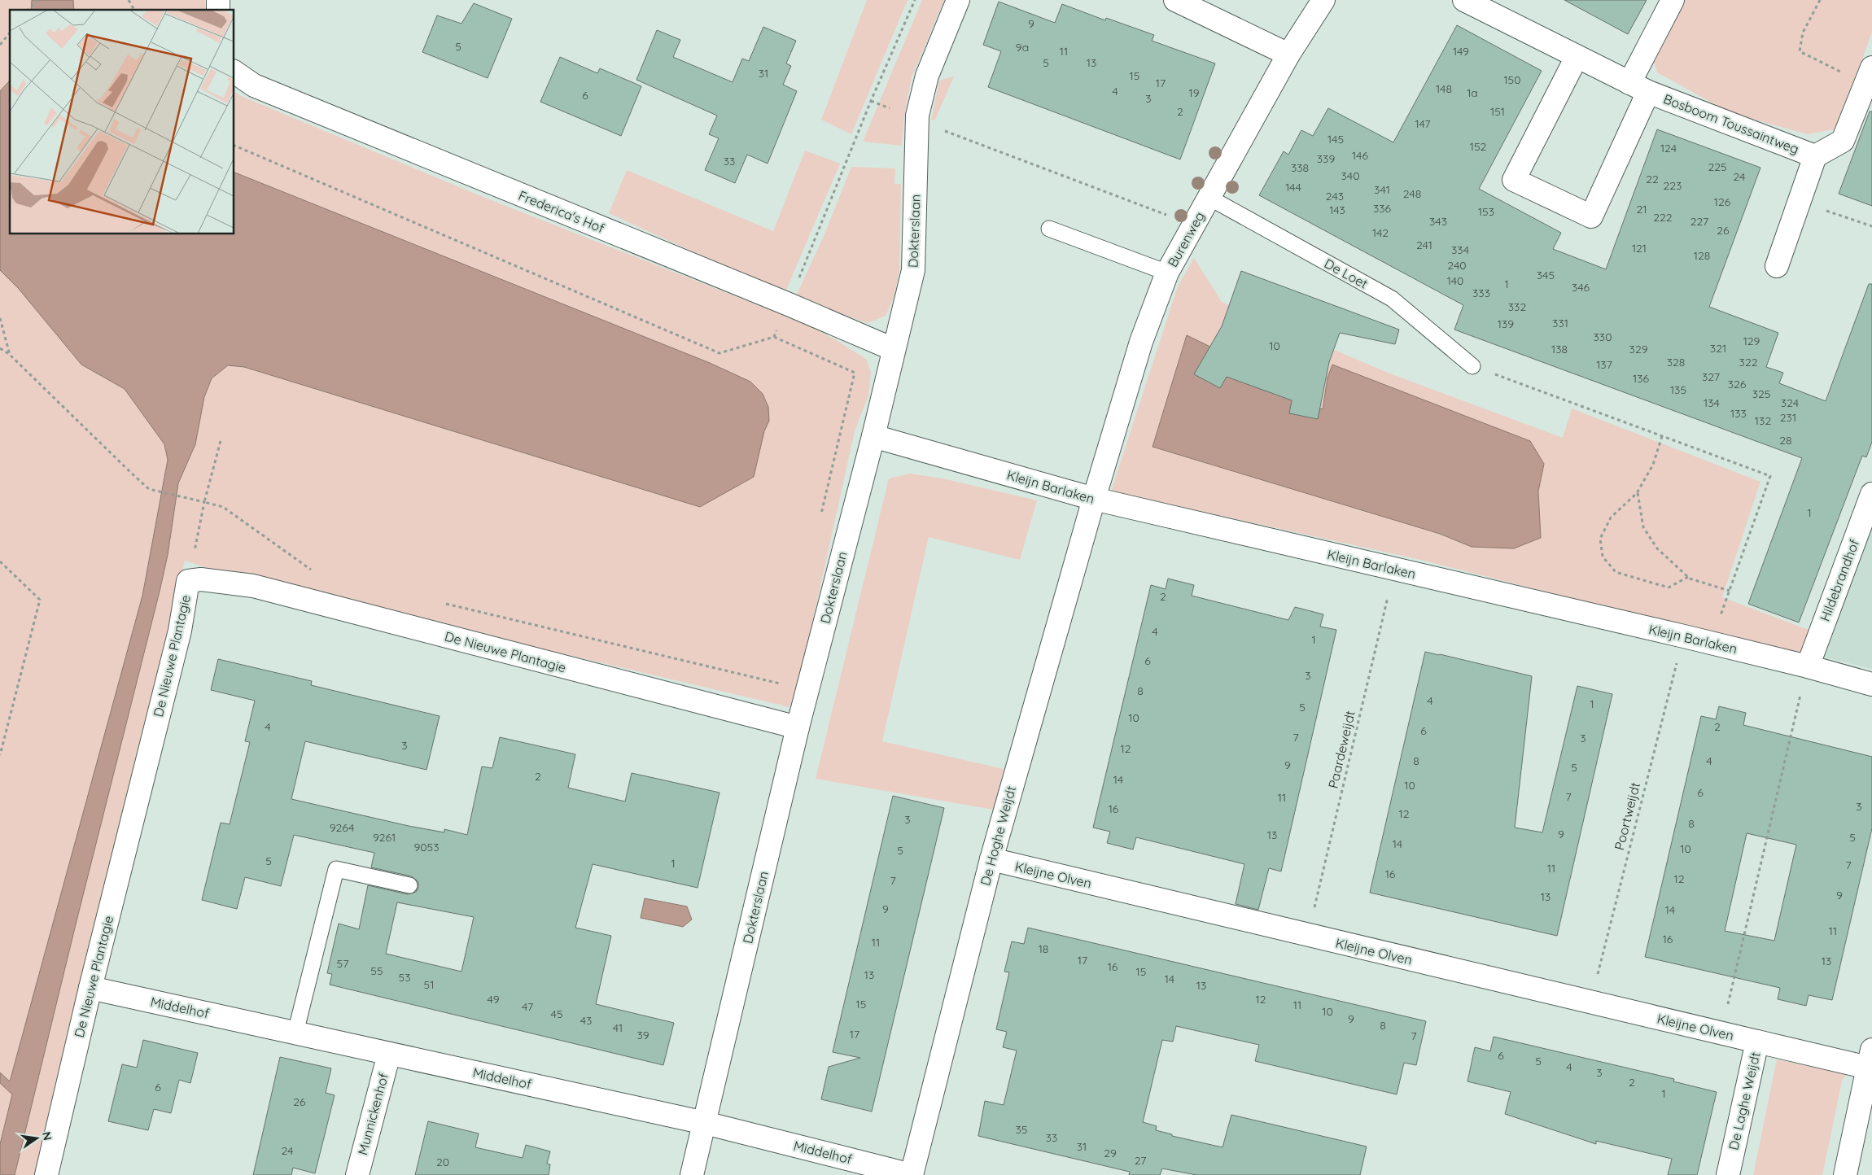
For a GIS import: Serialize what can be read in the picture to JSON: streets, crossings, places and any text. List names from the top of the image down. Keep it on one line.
{"streets":{"street":["Bosboom Toussaintweg","Frederica's Hof","Dokterslaan","Burenweg","Kleijn Barlaken","Hildebrandhof","De Nieuwe Plantagie","De Hoghe Weijdt","Kleijne Olven","Middelhof","De Laghe Weijdt","Munnickenhof"],"lane":["De Loet"],"path":["Paardeweijdt","Poortweijdt"]},"crossings":[["Frederica's Hof","Dokterslaan"],["Dokterslaan","Kleijn Barlaken"],["Dokterslaan","De Nieuwe Plantagie"],["Dokterslaan","Middelhof"],["Burenweg","De Loet"],["Burenweg","Kleijn Barlaken"],["Burenweg","De Hoghe Weijdt"],["Kleijn Barlaken","Hildebrandhof"],["Kleijn Barlaken","Paardeweijdt"],["Kleijn Barlaken","Poortweijdt"],["Kleijn Barlaken","De Hoghe Weijdt"],["De Nieuwe Plantagie","Middelhof"],["Paardeweijdt","Kleijne Olven"],["Poortweijdt","Kleijne Olven"],["De Hoghe Weijdt","Kleijne Olven"],["De Hoghe Weijdt","Middelhof"],["Kleijne Olven","De Laghe Weijdt"],["Middelhof","Munnickenhof"]],"house_numbers":["9","5","9a","11","149","5","13","31","15","150","17","148","4","19","1a","6","3","2","151","147","145","152","124","146","339","33","225","338","340","24","22","223","144","341","248","243","126","336","21","143","153","222","343","227","26","142","241","121","334","128","240","345","140","1","346","333","332","331","139","330","129","10","321","138","329","328","322","137","327","136","326","135","325","134","324","133","231","132","28","1","2","4","1","6","3","8","4","1","5","10","4","2","6","7","3","3","12","8","4","9","5","2","14","10","6","7","11","3","16","12","3","8","9264","9","13","9261","5","14","9053","10","5","5","1","7","11","16","12","7","9","13","9","14","11","16","11","18","17","13","57","16","55","15","13","53","14","51","13","49","12","15","11","47","10","45","9","43","8","41","17","39","7","6","5","4","3","2","6","1","26","35","33","31","24","29","27","20"],"north":"right"}
